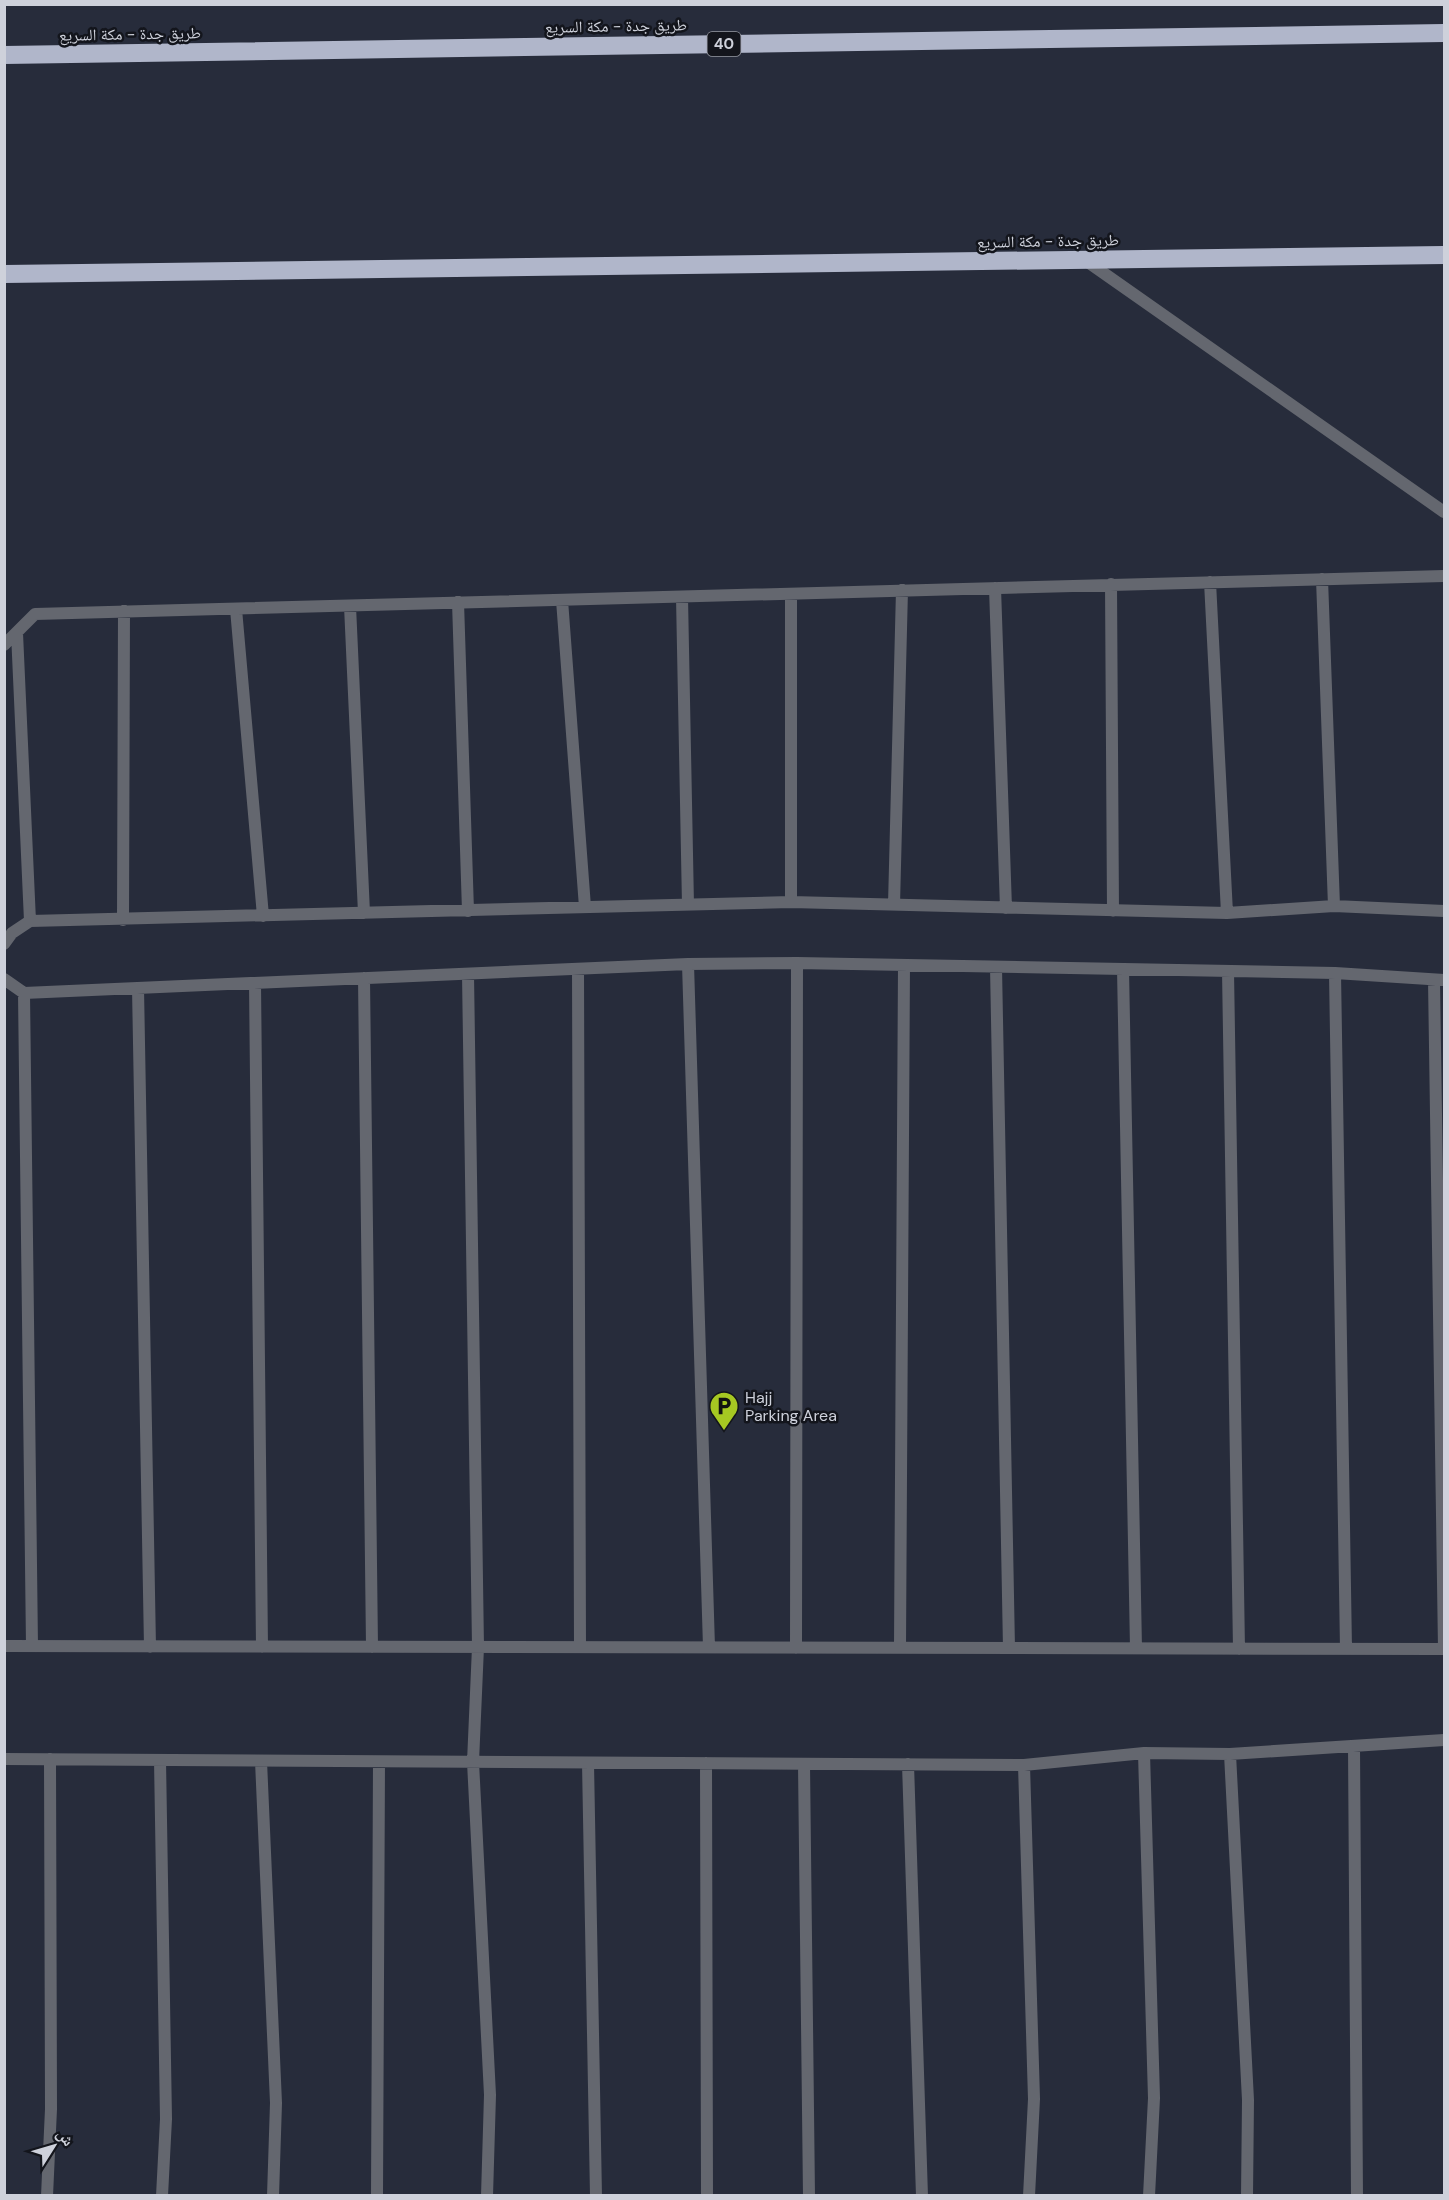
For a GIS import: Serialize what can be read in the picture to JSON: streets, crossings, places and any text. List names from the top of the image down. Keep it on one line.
{"streets":{"highway":["طريق جدة - مكة السريع","40"]},"places":{"parking":["Hajj Parking Area"]},"north":"top right"}
